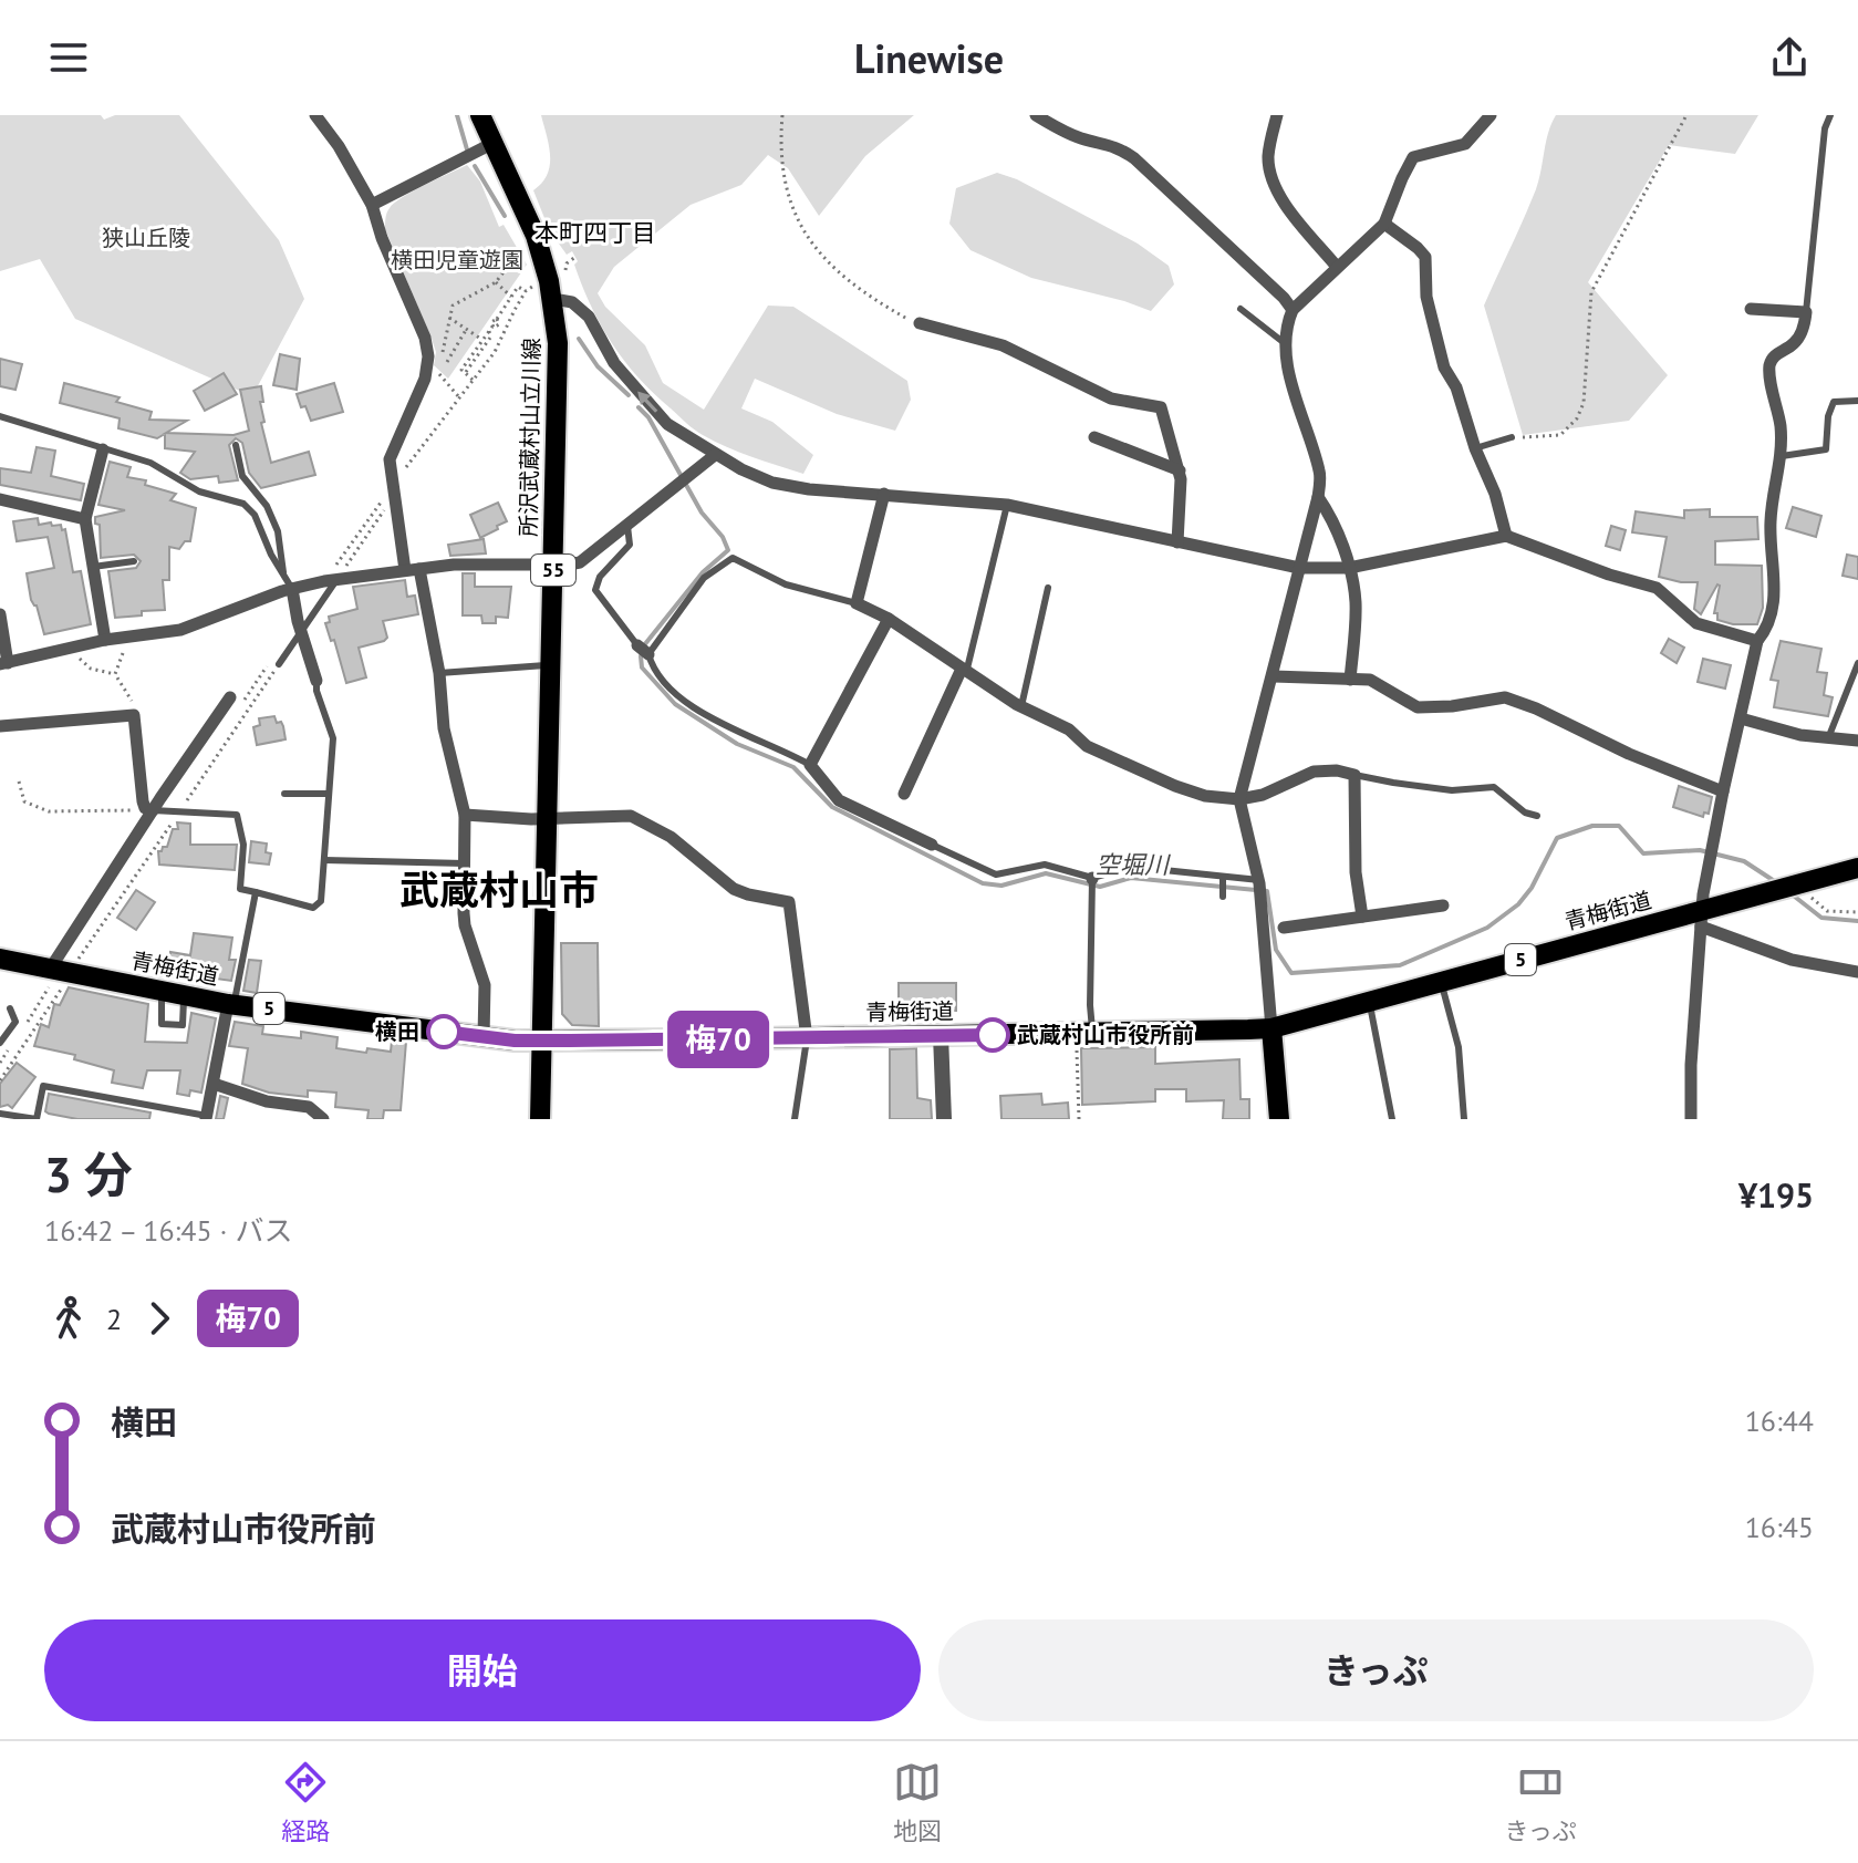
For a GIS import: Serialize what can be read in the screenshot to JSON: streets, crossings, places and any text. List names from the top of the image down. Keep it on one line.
{"streets":{"main road":["所沢武蔵村山立川線","55","青梅街道","5"]},"crossings":[["所沢武蔵村山立川線","青梅街道"]],"districts":["本町四丁目","武蔵村山市"],"water":["空堀川"],"parks":["狭山丘陵","横田児童遊園"],"places":["横田","武蔵村山市役所前"],"lines":["bus line 梅70"],"page":{"header":"Linewise","on_map":"梅70","heading":["3 分","16:42 – 16:45 · バス","¥195"],"legs":["2","梅70"],"list":[{"name":"横田","value":"16:44"},{"name":"武蔵村山市役所前","value":"16:45"}],"buttons":["開始","きっぷ"],"tabs":["経路","地図","きっぷ"]}}
